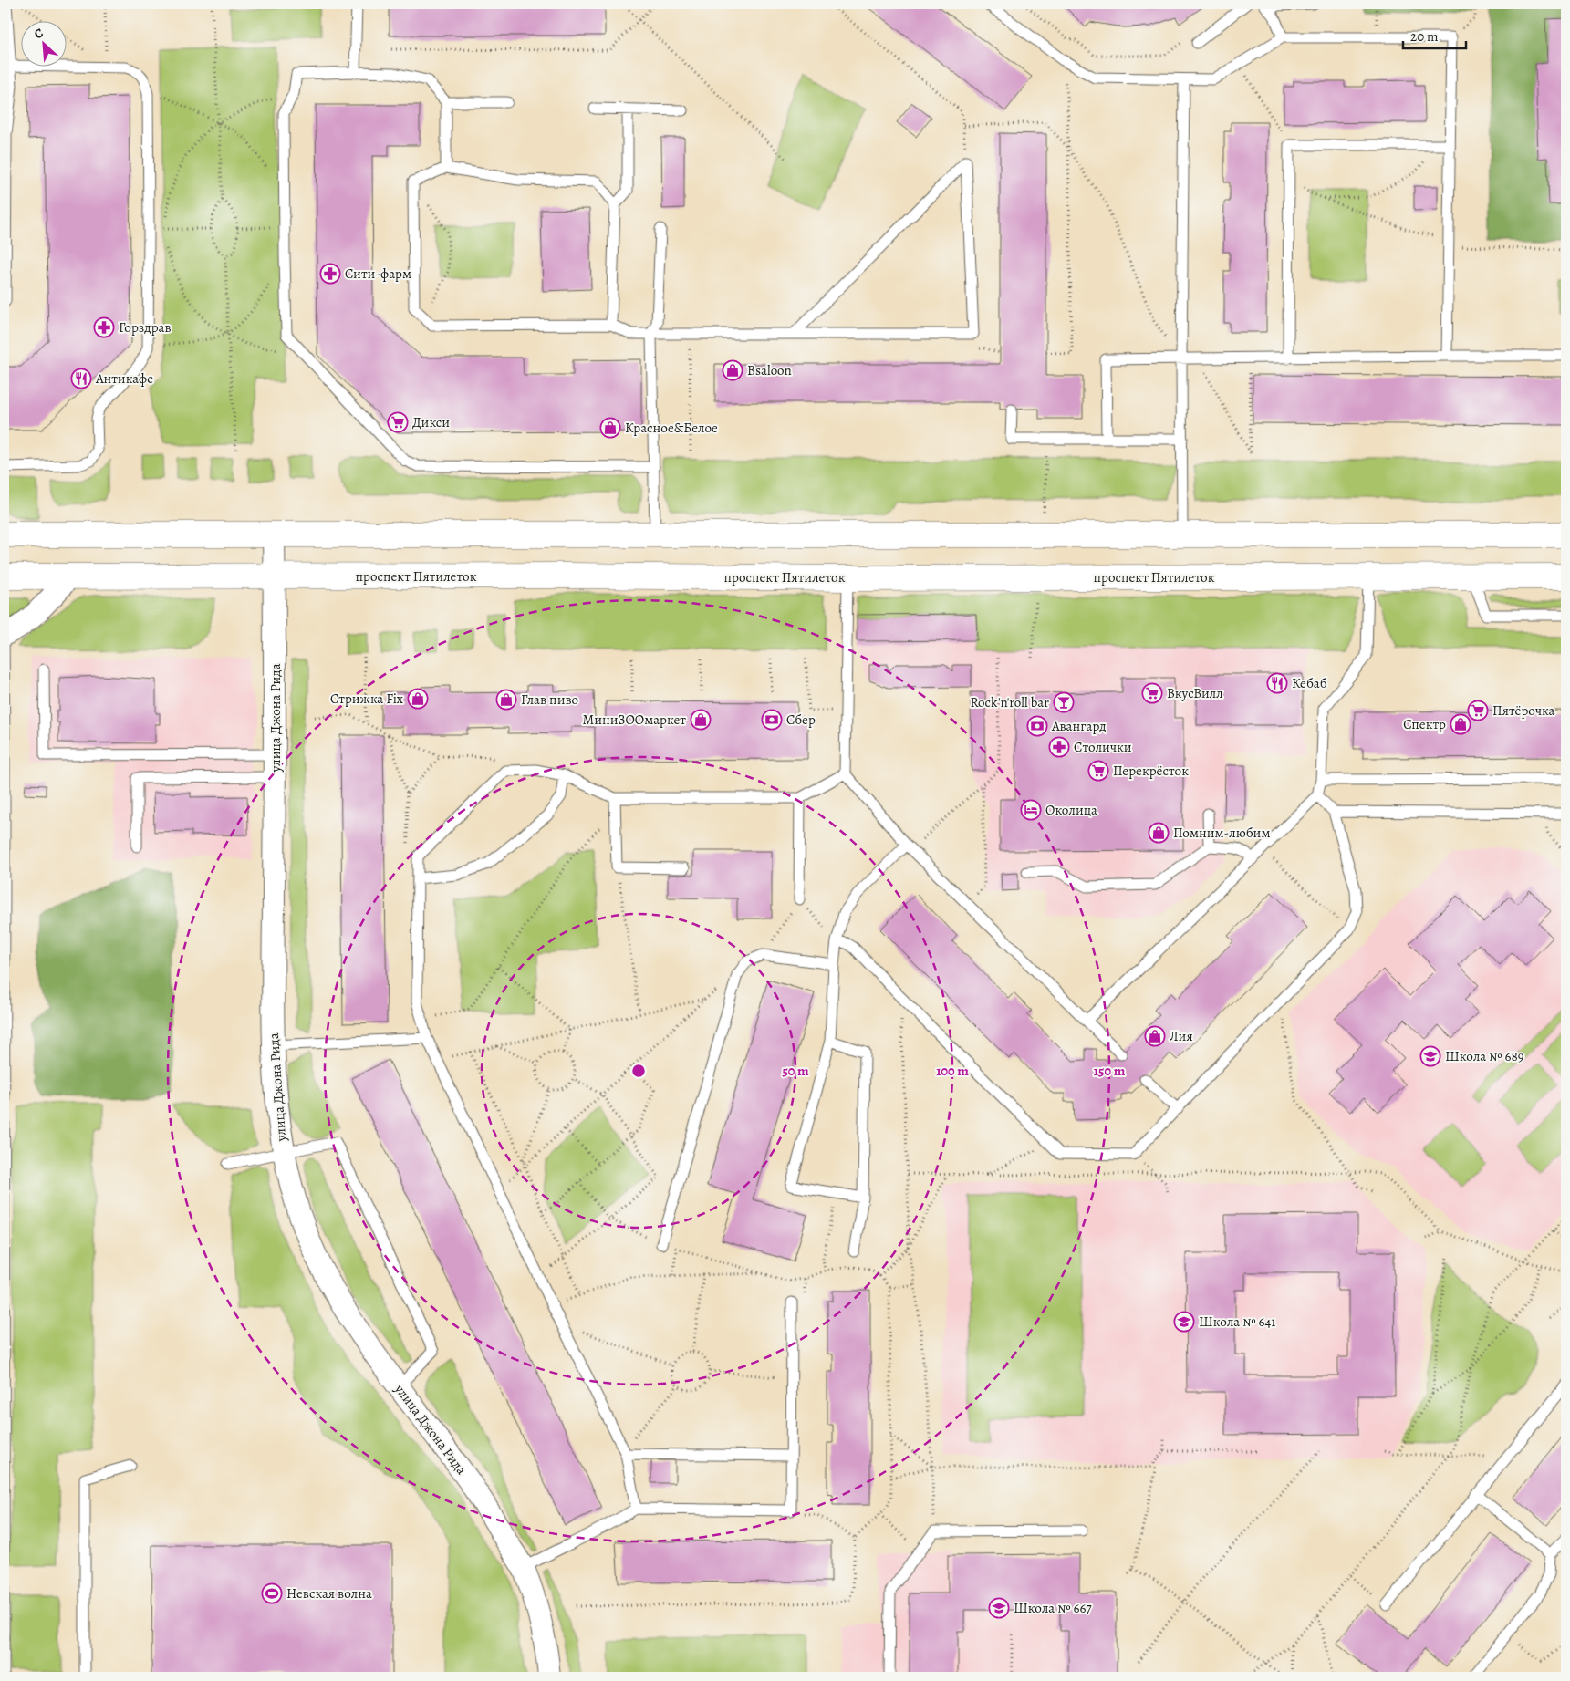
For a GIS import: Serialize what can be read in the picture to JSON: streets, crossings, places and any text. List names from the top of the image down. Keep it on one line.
{"streets":{"street":["проспект Пятилеток","улица Джона Рида"]},"crossings":[["проспект Пятилеток","улица Джона Рида"]],"places":{"pharmacy":["Сити-фарм","Горздрав","Столички"],"shop":["Bsaloon","Красное&Белое","Стрижка Fix","Глав пиво","МиниЗООмаркет","Спектр","Помним-любим","Лия"],"restaurant":["Антикафе","Кебаб"],"supermarket":["Дикси","ВкусВилл","Пятёрочка","Перекрёсток"],"bar":["Rock'n'roll bar"],"bank":["Сбер","Авангард"],"hotel":["Околица"],"school or university":["Школа № 689","Школа № 641","Школа № 667"],"sports":["Невская волна"]},"scale_bar":"20 m","north":"top left","rings":["50 m","100 m","150 m"]}
